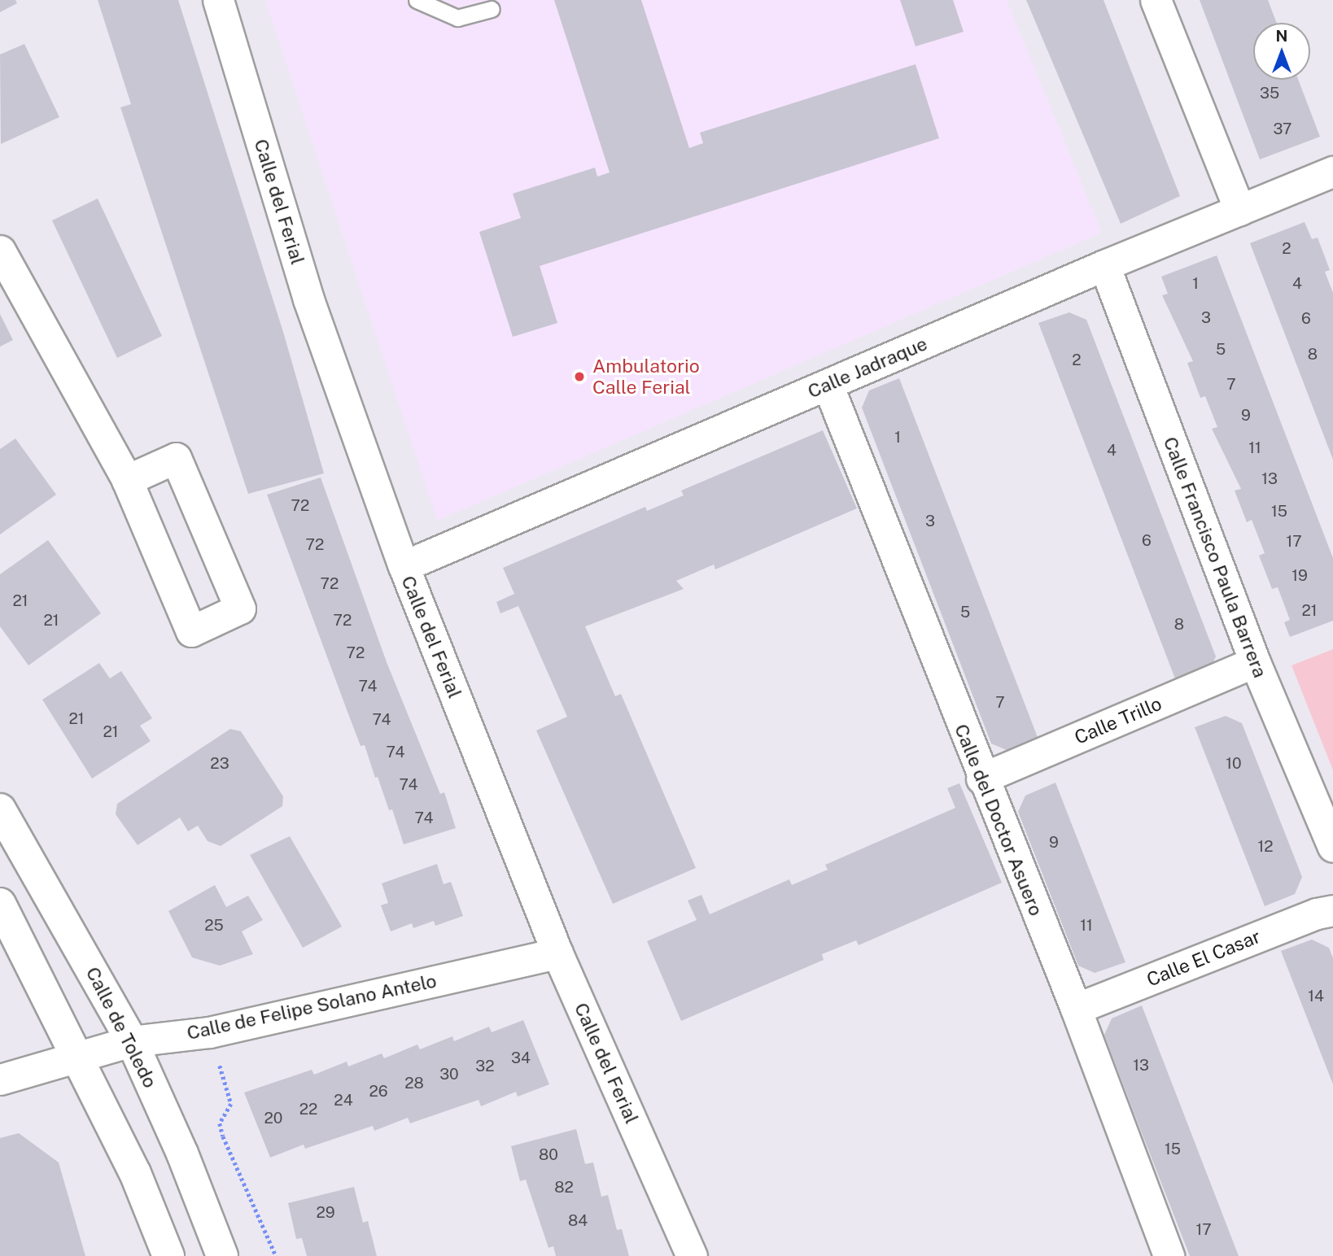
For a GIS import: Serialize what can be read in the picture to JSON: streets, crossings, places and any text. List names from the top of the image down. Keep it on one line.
{"streets":{"street":["Calle del Ferial","Calle Jadraque","Calle Francisco Paula Barrera","Calle Trillo","Calle del Doctor Asuero","Calle El Casar","Calle de Felipe Solano Antelo","Calle de Toledo"]},"crossings":[["Calle del Ferial","Calle Jadraque"],["Calle del Ferial","Calle de Felipe Solano Antelo"],["Calle Jadraque","Calle Francisco Paula Barrera"],["Calle Jadraque","Calle del Doctor Asuero"],["Calle Francisco Paula Barrera","Calle Trillo"],["Calle Trillo","Calle del Doctor Asuero"],["Calle del Doctor Asuero","Calle El Casar"],["Calle de Felipe Solano Antelo","Calle de Toledo"]],"places":["Ambulatorio Calle Ferial"],"house_numbers":["35","37","2","1","4","3","6","5","8","2","7","9","1","11","4","13","72","15","3","6","17","72","19","72","21","21","5","21","72","8","72","74","7","21","74","21","74","23","10","74","74","9","12","25","11","14","34","13","32","30","28","26","24","22","20","15","80","82","29","84","17"],"north":"top"}
